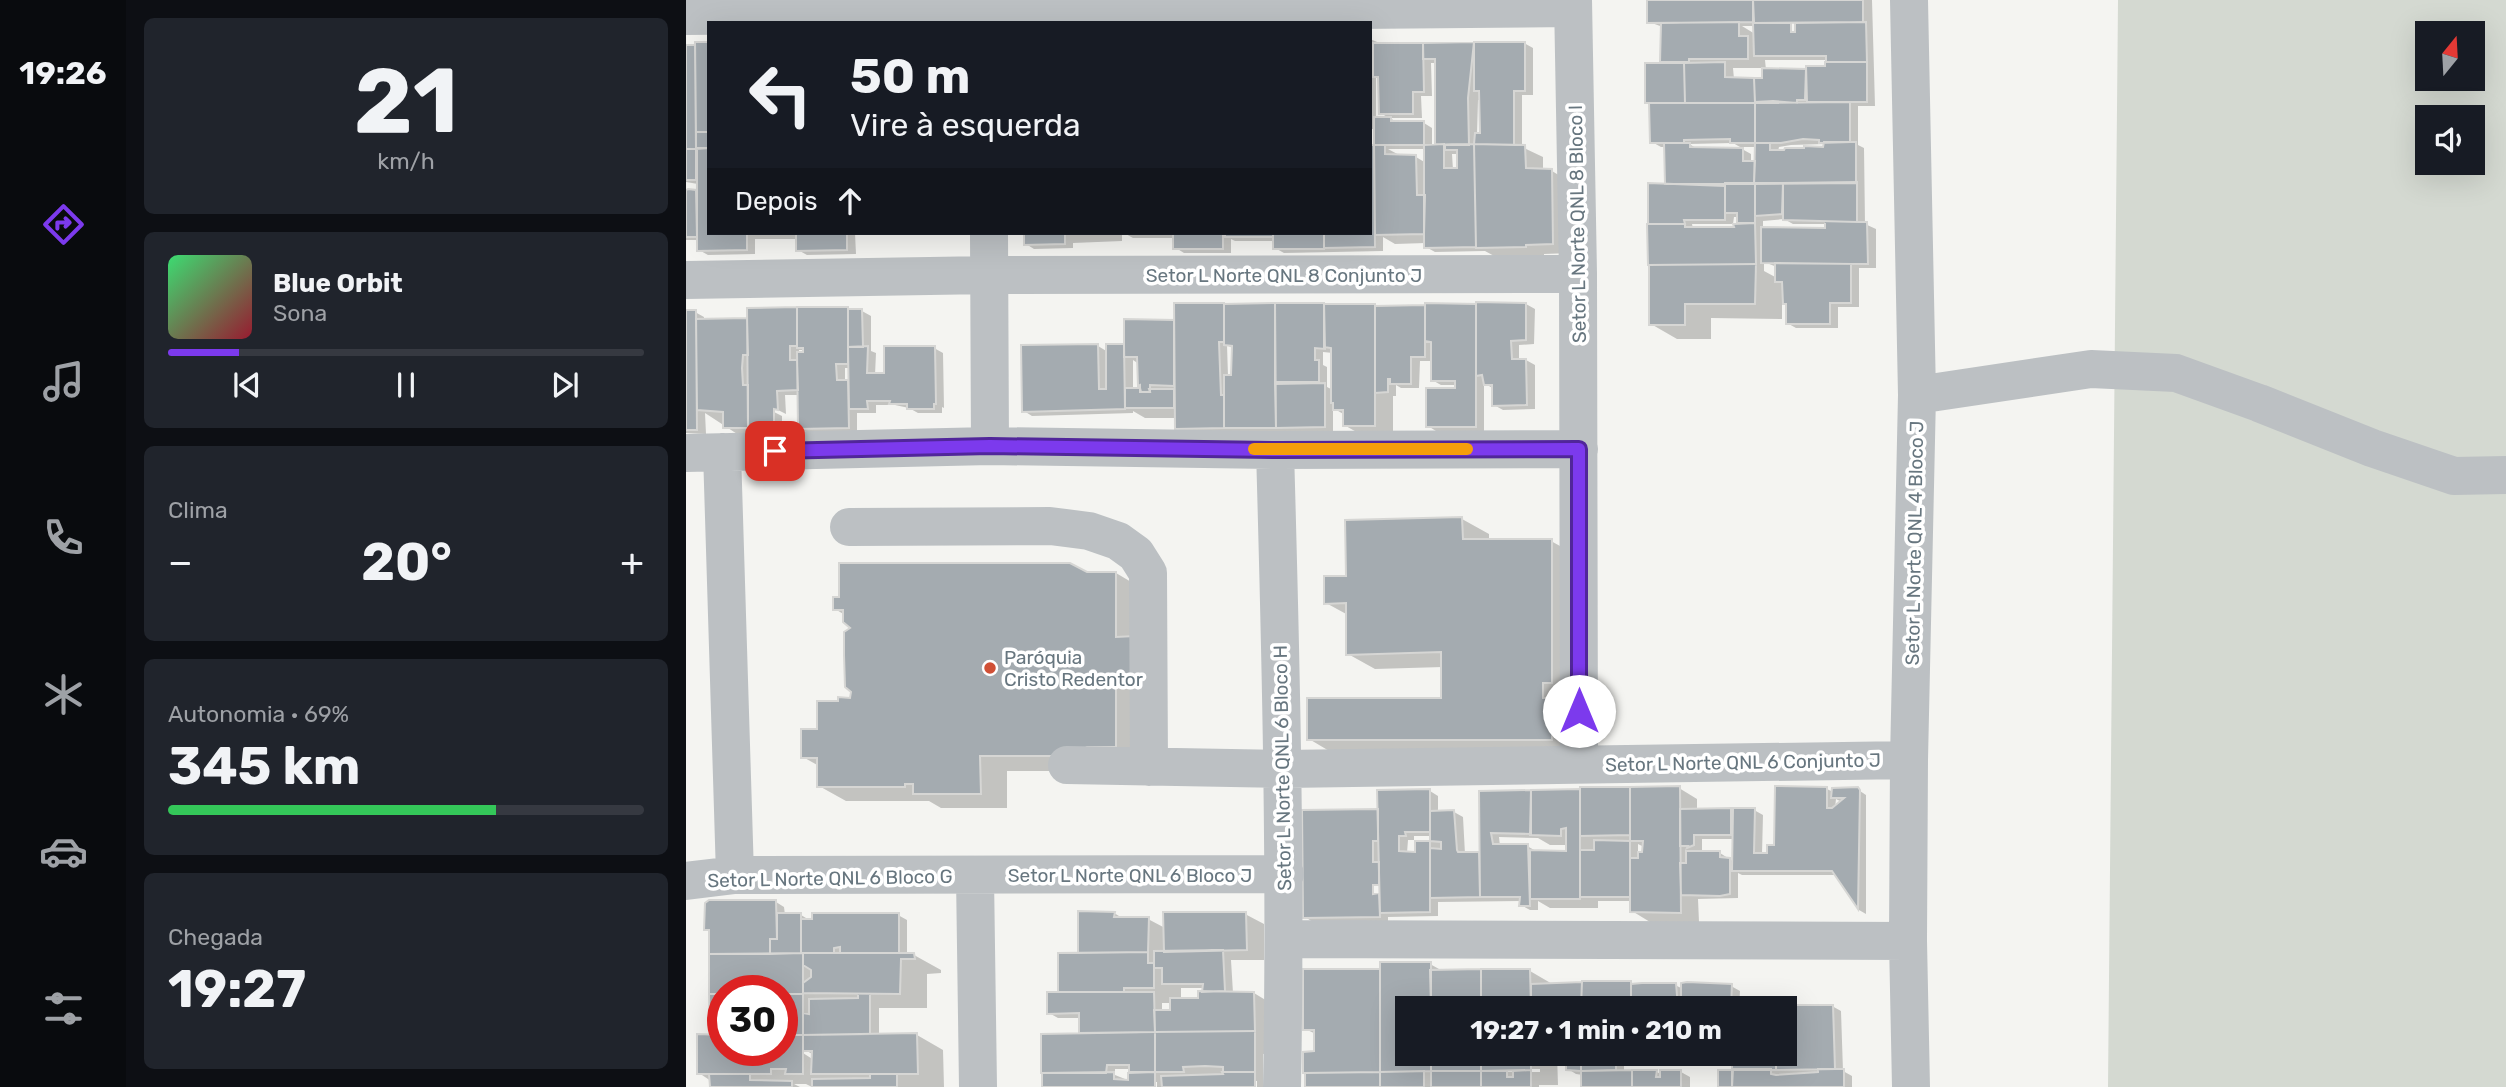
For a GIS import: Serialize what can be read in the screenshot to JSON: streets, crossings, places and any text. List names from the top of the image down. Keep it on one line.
{"streets":{"street":["Setor L Norte QNL 8 Bloco I","Setor L Norte QNL 8 Conjunto J","Setor L Norte QNL 4 Bloco J","Setor L Norte QNL 6 Conjunto J","Setor L Norte QNL 6 Bloco H","Setor L Norte QNL 6 Bloco J","Setor L Norte QNL 6 Bloco G"]},"crossings":[["Setor L Norte QNL 8 Bloco I","Setor L Norte QNL 8 Conjunto J"],["Setor L Norte QNL 8 Bloco I","Setor L Norte QNL 6 Conjunto J"],["Setor L Norte QNL 4 Bloco J","Setor L Norte QNL 6 Conjunto J"],["Setor L Norte QNL 6 Conjunto J","Setor L Norte QNL 6 Bloco H"],["Setor L Norte QNL 6 Bloco H","Setor L Norte QNL 6 Bloco J"],["Setor L Norte QNL 6 Bloco J","Setor L Norte QNL 6 Bloco G"]],"places":["Paróquia Cristo Redentor"],"north":"top","page":{"tabs":"19:26","tile":[["21","km/h"],"Clima",["Autonomia · 69%","345 km"],["Chegada","19:27"]],"turn":["50 m","Vire à esquerda"],"then":"Depois","song":["Blue Orbit","Sona"],"heat":["−","20°","+"],"limit":"30","trip":"19:27 · 1 min · 210 m"}}
